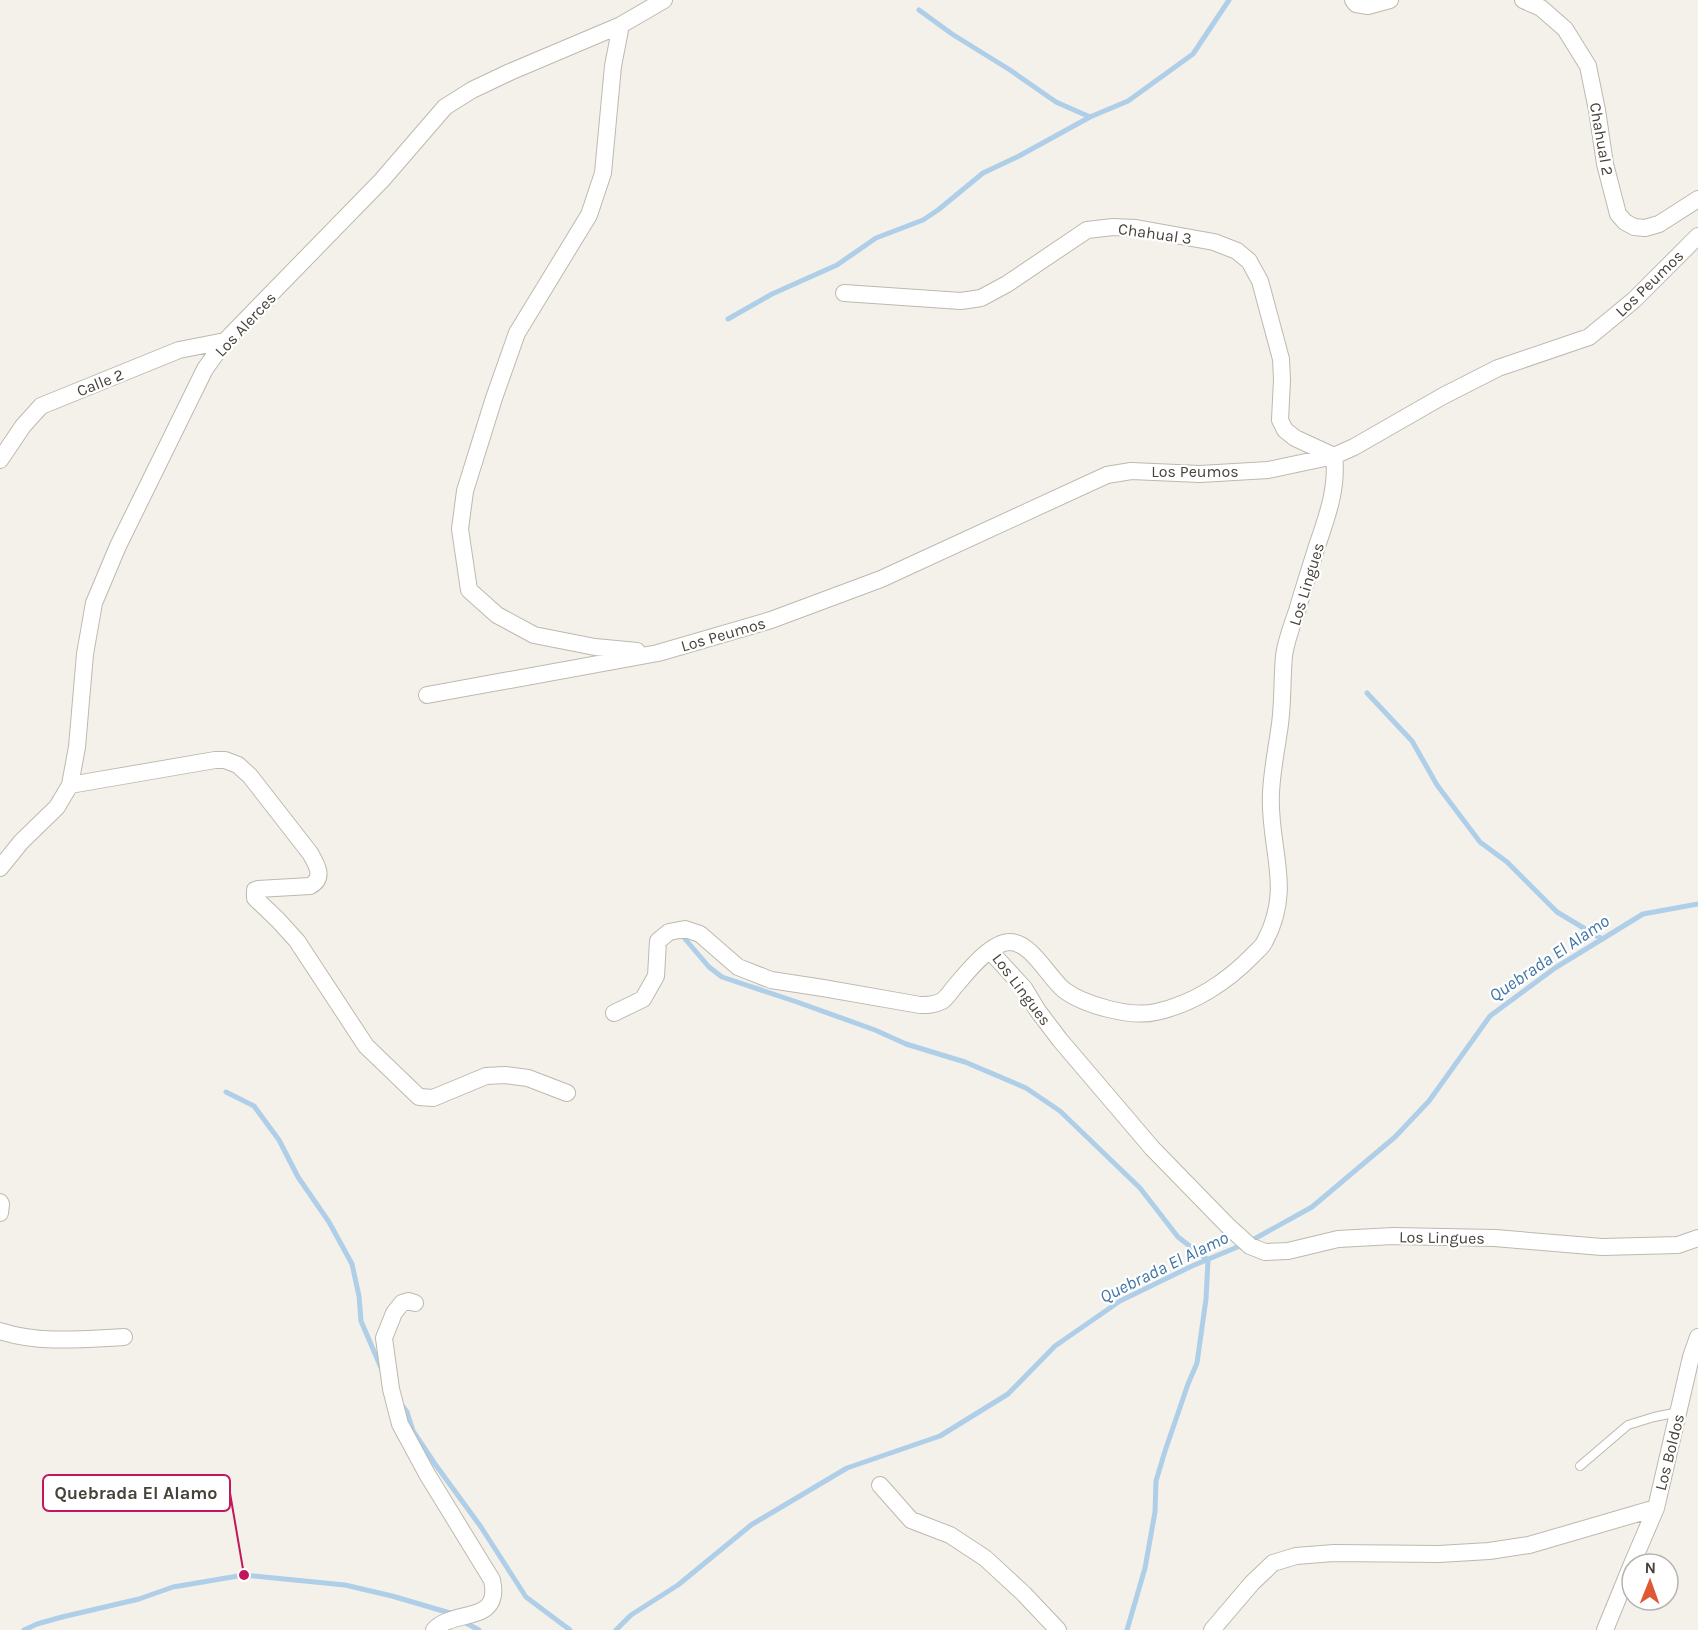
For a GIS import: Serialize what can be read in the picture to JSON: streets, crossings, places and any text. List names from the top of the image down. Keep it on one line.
{"streets":{"street":["Chahual 2","Chahual 3","Los Peumos","Los Alerces","Calle 2","Los Lingues","Los Boldos"]},"crossings":[["Chahual 3","Los Peumos"],["Chahual 3","Los Lingues"],["Los Peumos","Los Lingues"],["Los Alerces","Calle 2"]],"water":["Quebrada El Alamo"],"places":["Quebrada El Alamo"],"north":"top"}
